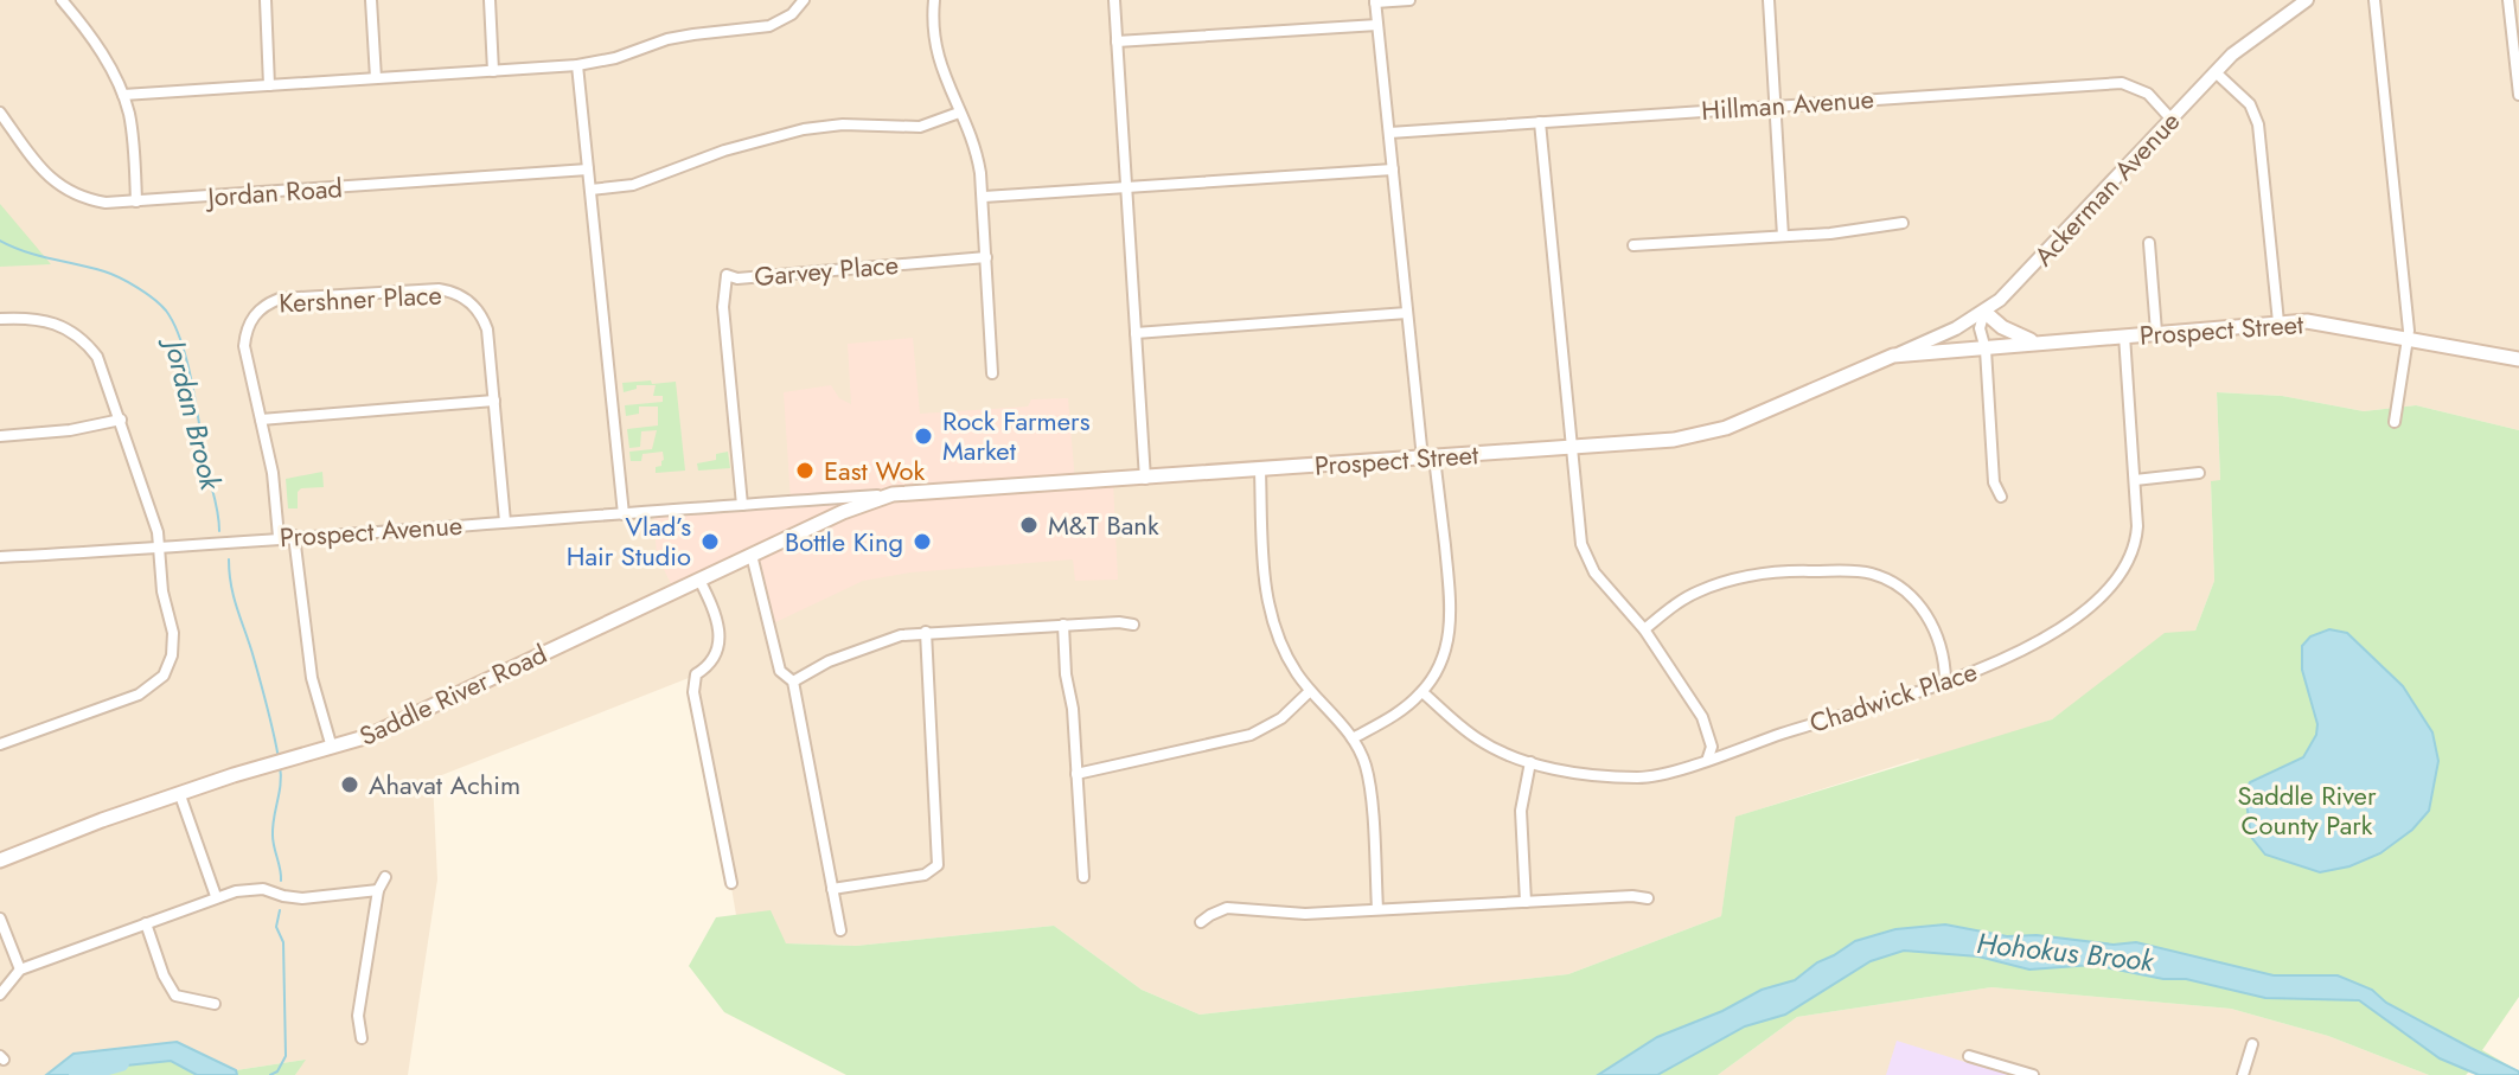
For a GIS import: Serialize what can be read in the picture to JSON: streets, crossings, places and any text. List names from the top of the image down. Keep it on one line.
{"streets":{"main road":["Prospect Street","Saddle River Road"],"street":["Hillman Avenue","Ackerman Avenue","Jordan Road","Garvey Place","Kershner Place","Prospect Avenue","Chadwick Place"]},"crossings":[["Hillman Avenue","Ackerman Avenue"],["Ackerman Avenue","Prospect Street"],["Garvey Place","Prospect Street"],["Garvey Place","Prospect Avenue"],["Kershner Place","Prospect Avenue"],["Prospect Street","Prospect Avenue"],["Prospect Street","Saddle River Road"],["Prospect Street","Chadwick Place"]],"water":["Jordan Brook","Hohokus Brook"],"parks":["Saddle River County Park"],"places":["Rock Farmers Market","East Wok","M&T Bank","Vlad’s Hair Studio","Bottle King","Ahavat Achim"]}
